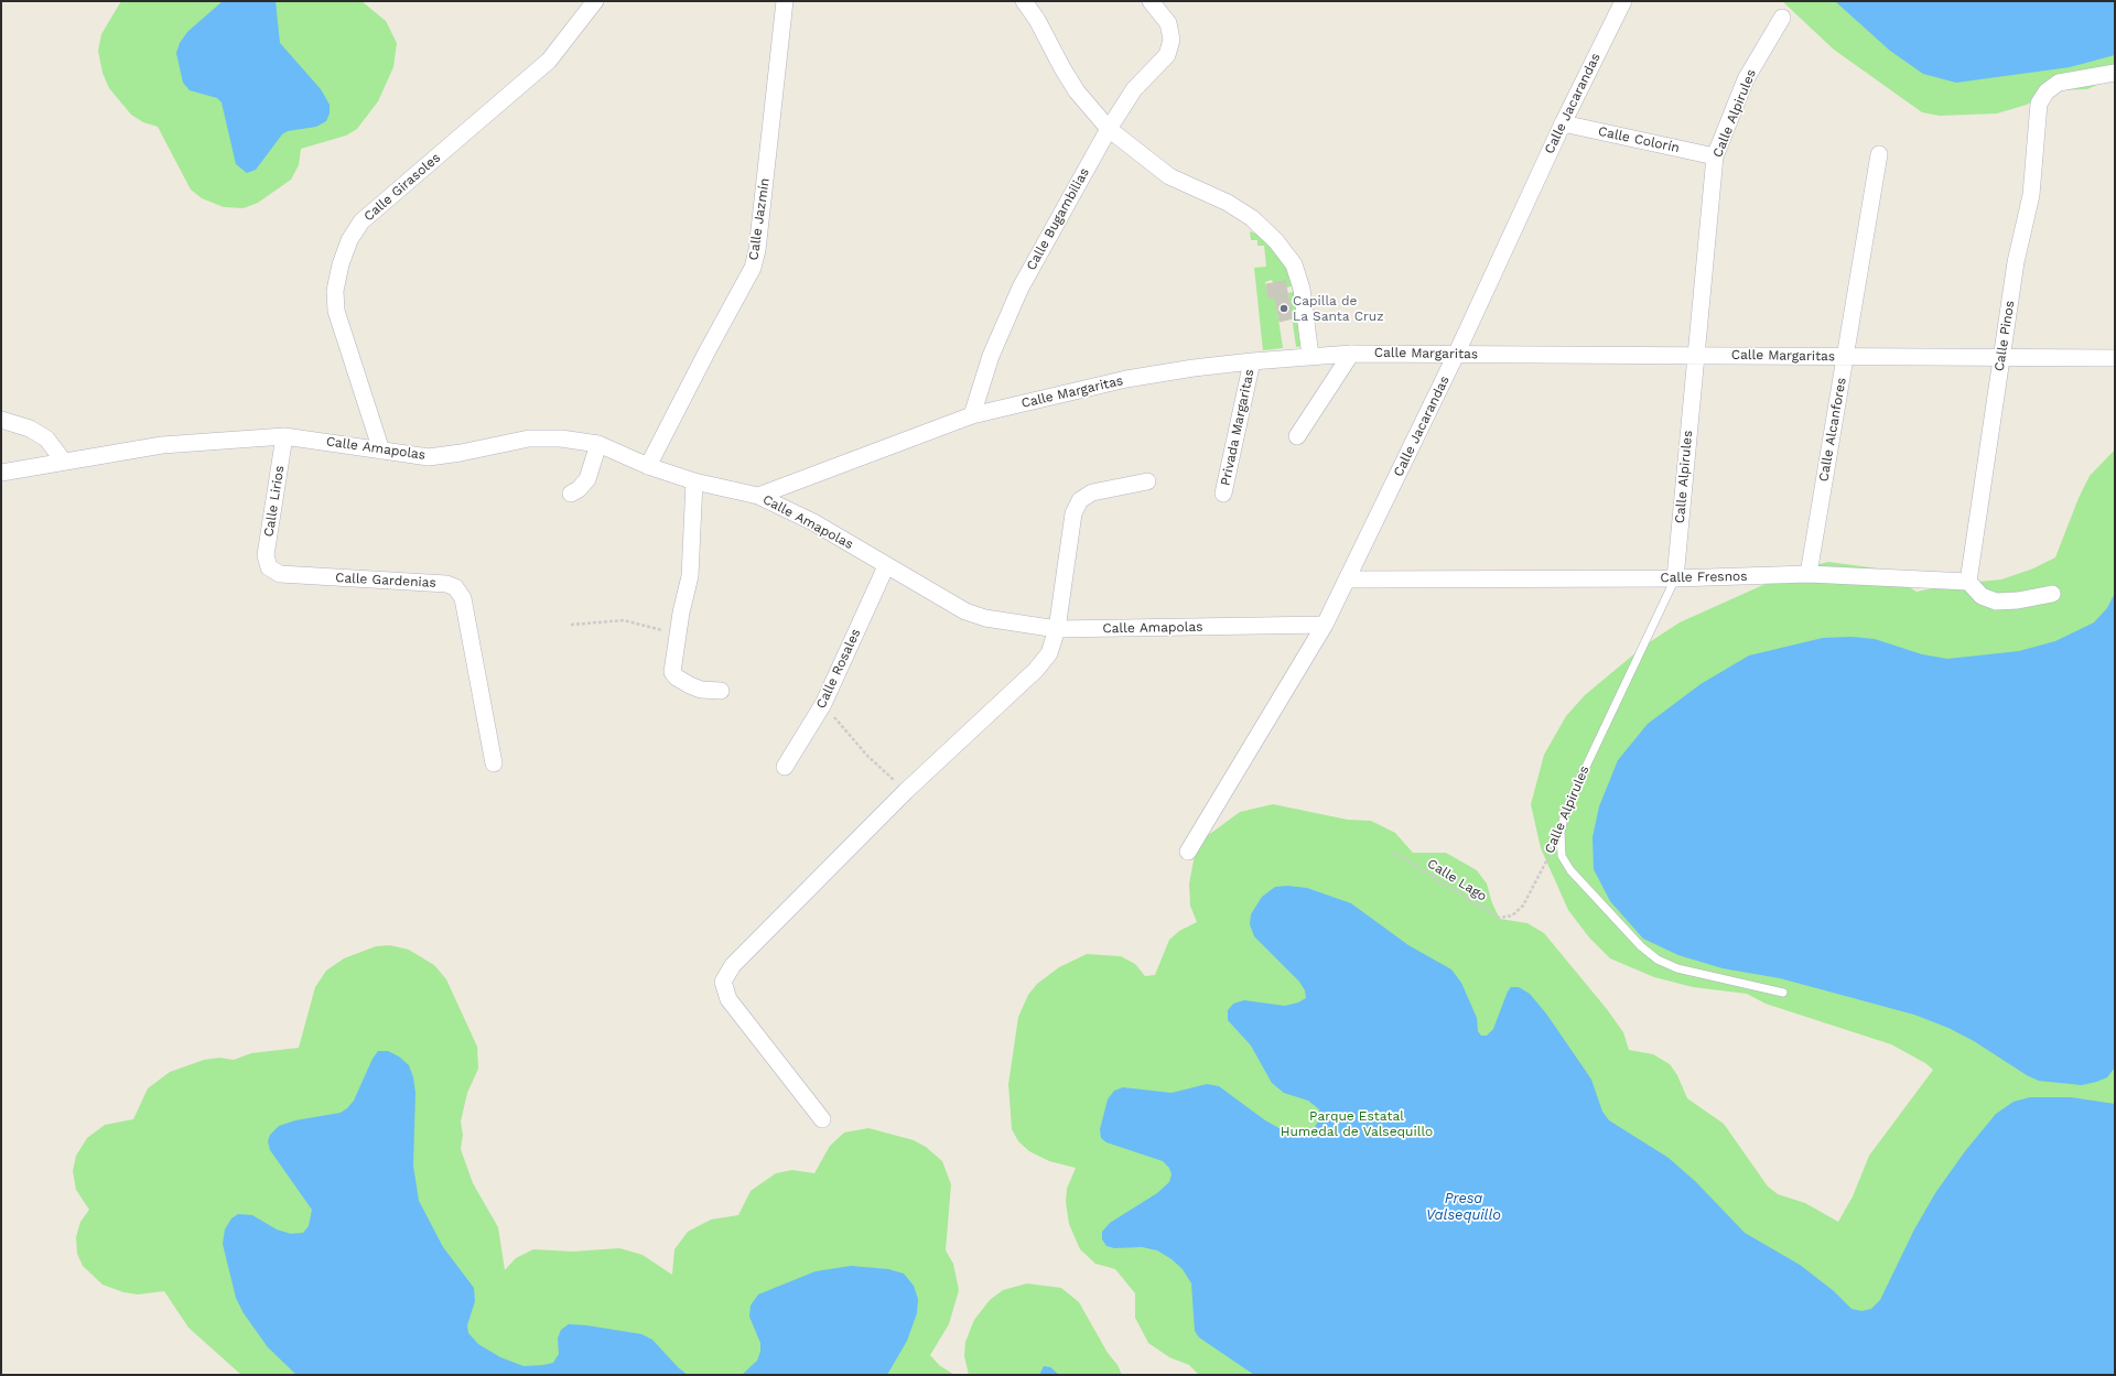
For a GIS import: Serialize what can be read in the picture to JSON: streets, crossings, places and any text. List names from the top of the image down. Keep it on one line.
{"streets":{"street":["Calle Jacarandas","Calle Alpirules","Calle Colorín","Calle Girasoles","Calle Jazmín","Calle Bugambilias","Calle Pinos","Calle Margaritas","Privada Margaritas","Calle Alcanfores","Calle Amapolas","Calle Lirios","Calle Fresnos","Calle Gardenias","Calle Rosales"],"path":["Calle Lago"]},"crossings":[["Calle Jacarandas","Calle Colorín"],["Calle Jacarandas","Calle Margaritas"],["Calle Jacarandas","Calle Amapolas"],["Calle Jacarandas","Calle Fresnos"],["Calle Alpirules","Calle Colorín"],["Calle Alpirules","Calle Margaritas"],["Calle Alpirules","Calle Fresnos"],["Calle Alpirules","Calle Lago"],["Calle Girasoles","Calle Amapolas"],["Calle Jazmín","Calle Amapolas"],["Calle Bugambilias","Calle Margaritas"],["Calle Pinos","Calle Margaritas"],["Calle Pinos","Calle Fresnos"],["Calle Margaritas","Privada Margaritas"],["Calle Margaritas","Calle Alcanfores"],["Calle Margaritas","Calle Amapolas"],["Calle Alcanfores","Calle Fresnos"],["Calle Amapolas","Calle Lirios"],["Calle Amapolas","Calle Rosales"],["Calle Lirios","Calle Gardenias"]],"water":["Presa Valsequillo"],"parks":["Parque Estatal Humedal de Valsequillo"],"places":["Capilla de La Santa Cruz"]}
